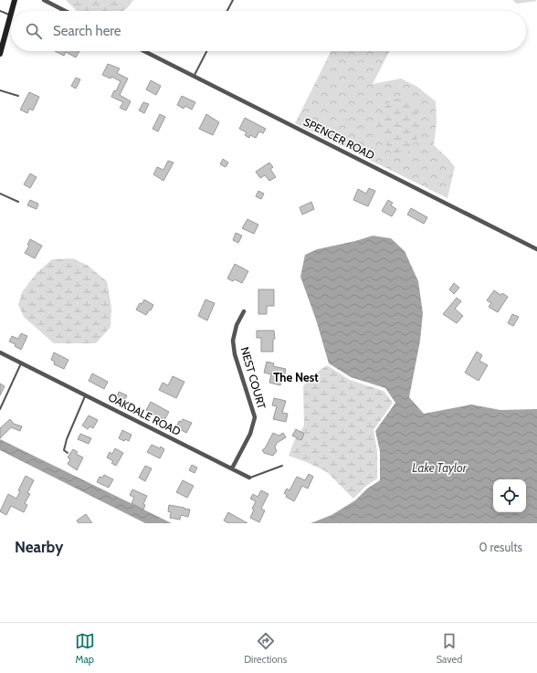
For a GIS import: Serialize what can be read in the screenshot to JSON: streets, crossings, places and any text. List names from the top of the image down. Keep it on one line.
{"streets":{"street":["SPENCER ROAD","NEST COURT","OAKDALE ROAD"]},"crossings":[["NEST COURT","OAKDALE ROAD"]],"districts":["The Nest"],"water":["Lake Taylor"],"page":{"search":"Search here","heading":["Nearby","0 results"],"nav":["Map","Directions","Saved"]}}
